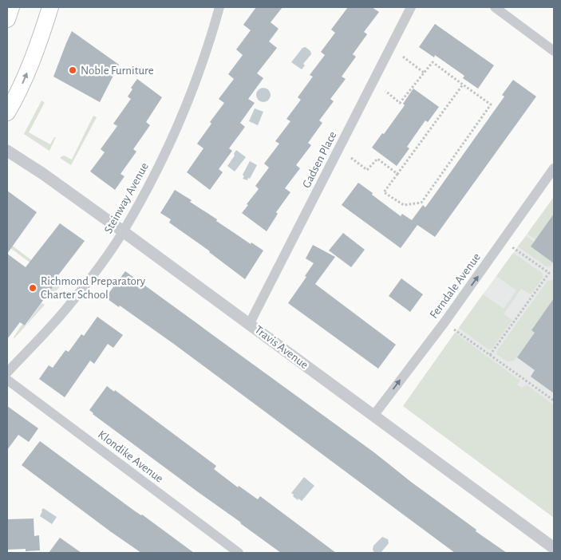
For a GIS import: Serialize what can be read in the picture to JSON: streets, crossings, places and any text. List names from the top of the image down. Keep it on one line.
{"streets":{"street":["Gadsen Place","Steinway Avenue","Ferndale Avenue","Travis Avenue","Klondike Avenue"]},"crossings":[["Gadsen Place","Travis Avenue"],["Steinway Avenue","Travis Avenue"],["Ferndale Avenue","Travis Avenue"]],"one_way":["Ferndale Avenue"],"places":["Noble Furniture","Richmond Preparatory Charter School"]}
